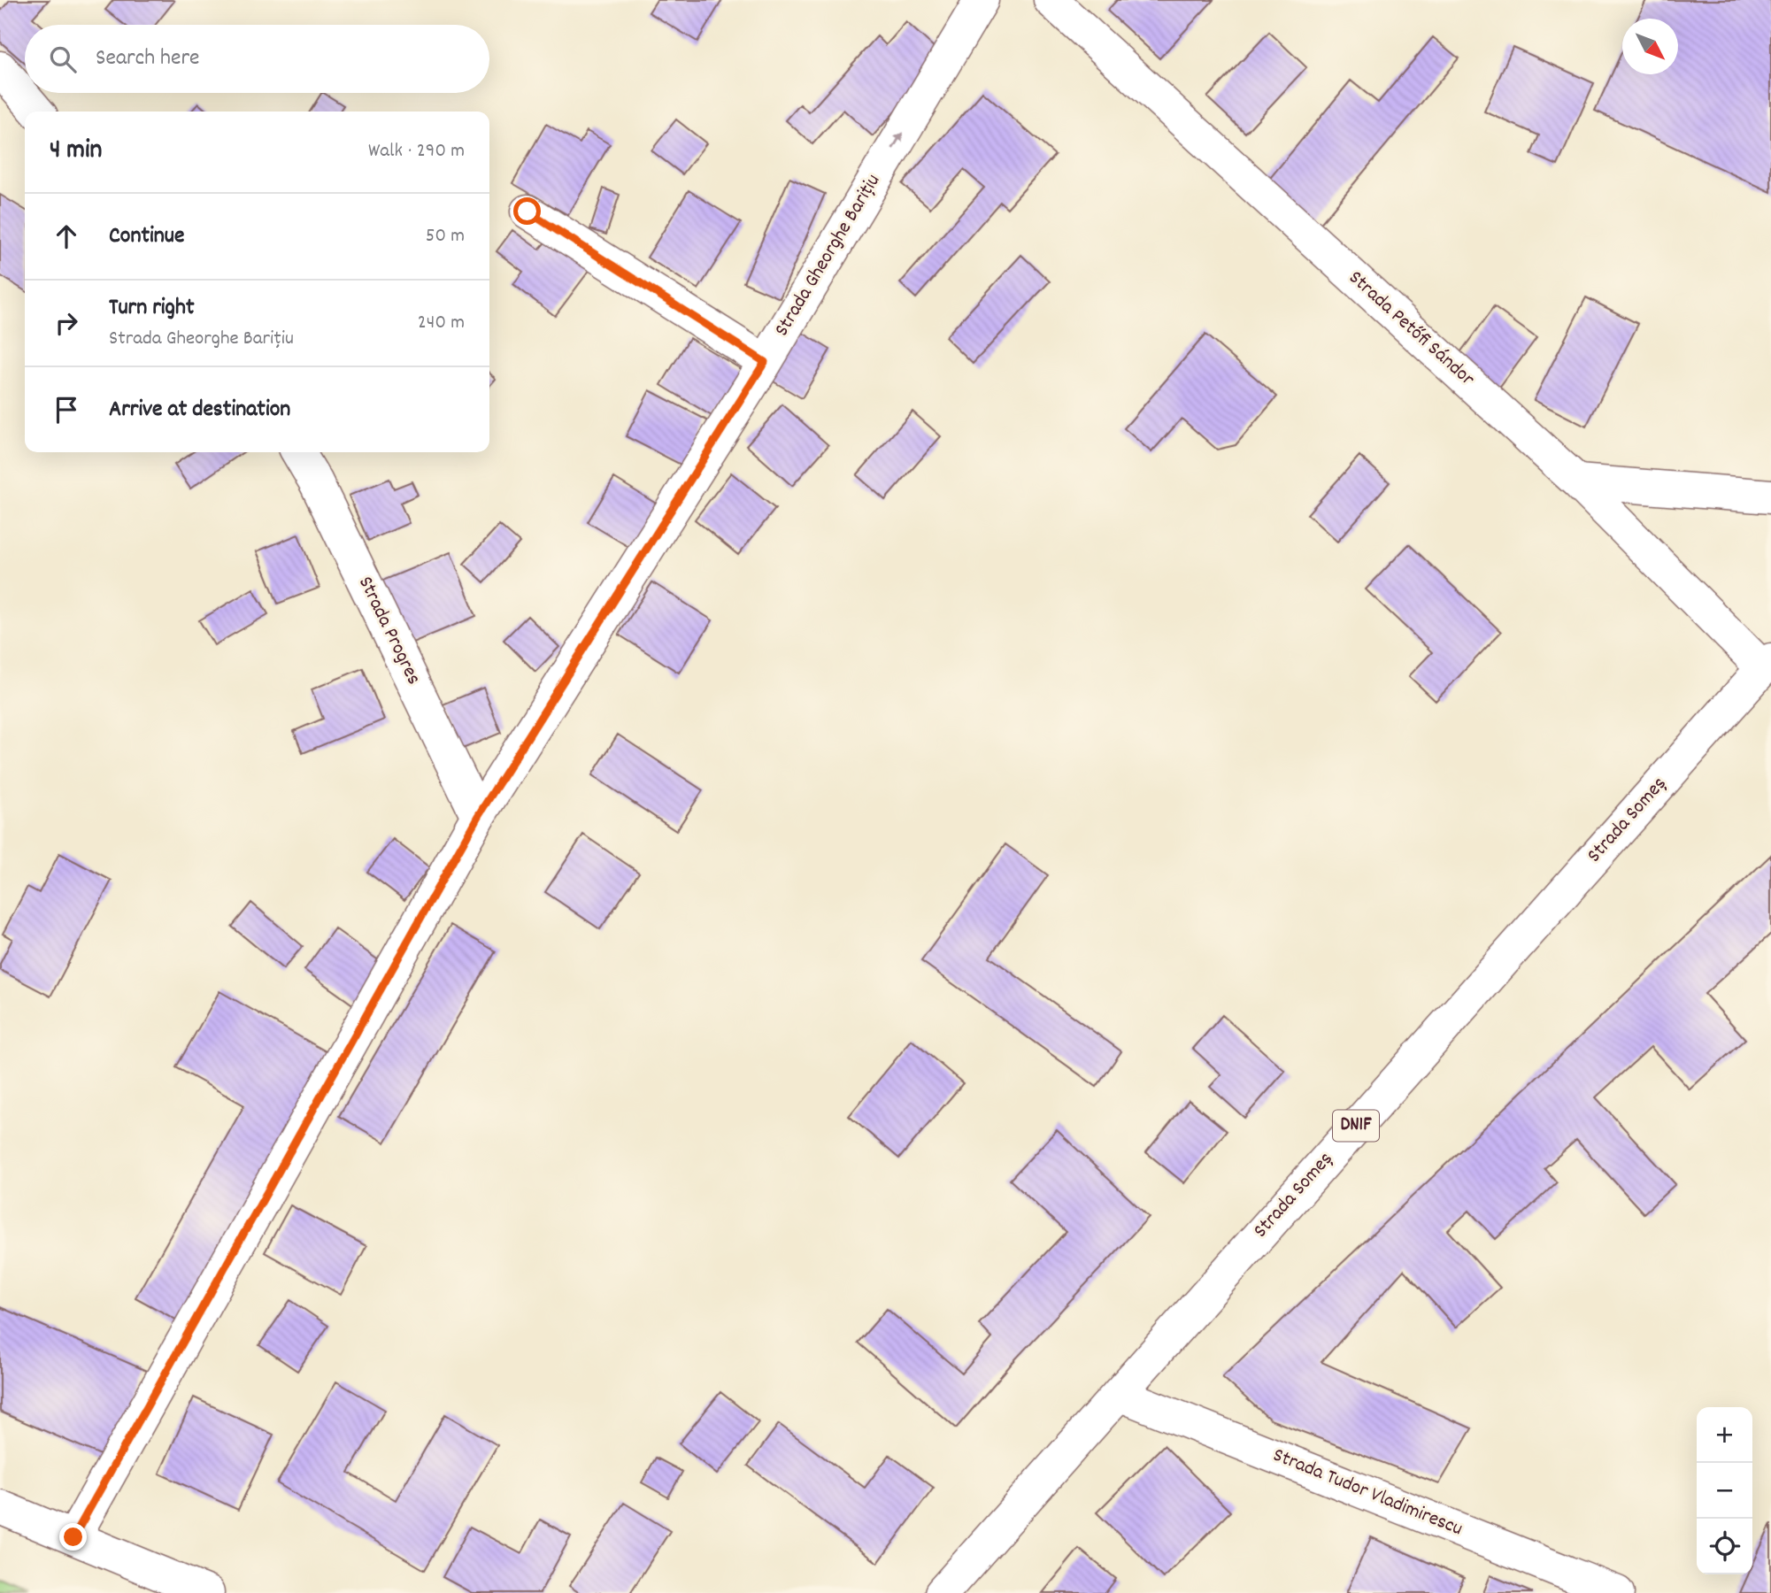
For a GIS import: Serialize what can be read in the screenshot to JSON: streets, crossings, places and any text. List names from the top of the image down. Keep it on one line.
{"streets":{"street":["Strada Gheorghe Barițiu","Strada Petőfi Sándor","Strada Progres","Strada Someș","DN1F","Strada Tudor Vladimirescu"]},"crossings":[["Strada Gheorghe Barițiu","Strada Progres"],["Strada Petőfi Sándor","Strada Someș"],["Strada Someș","Strada Tudor Vladimirescu"]],"north":"bottom right","page":{"search":"Search here","heading":["4 min","Walk · 290 m"],"list":[["Continue","50 m"],["Turn right","Strada Gheorghe Barițiu","240 m"],"Arrive at destination"],"map_buttons":["+","−"]}}
